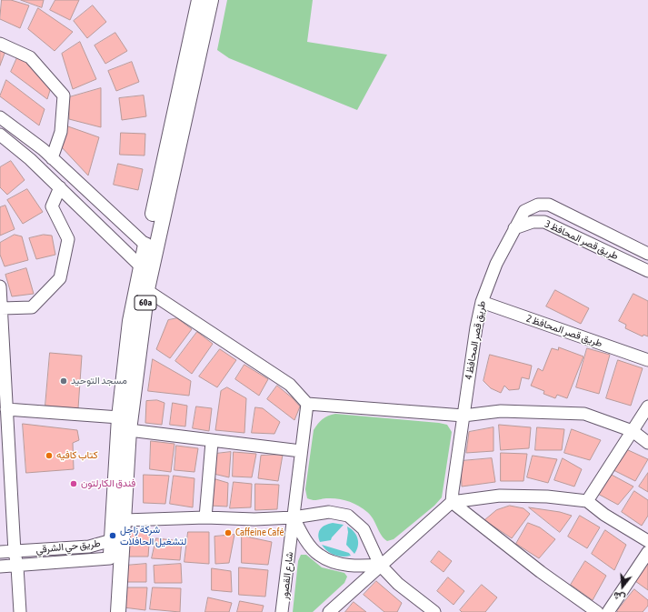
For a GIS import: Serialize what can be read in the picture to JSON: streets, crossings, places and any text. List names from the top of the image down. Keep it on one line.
{"streets":{"main road":["60a"],"street":["طريق قصر المحافظ 3","طريق قصر المحافظ 2","طريق قصر المحافظ 4","طريق حي الشرقي","شارع القصور"]},"crossings":[["طريق قصر المحافظ 3","طريق قصر المحافظ 4"],["60a","طريق حي الشرقي"],["طريق قصر المحافظ 2","طريق قصر المحافظ 4"]],"places":["مسجد التوحيد","كتاب كافيه","فندق الكارلتون","Caffeine Café","شركة زاجل لتشغيل الحافلات"],"north":"bottom"}
